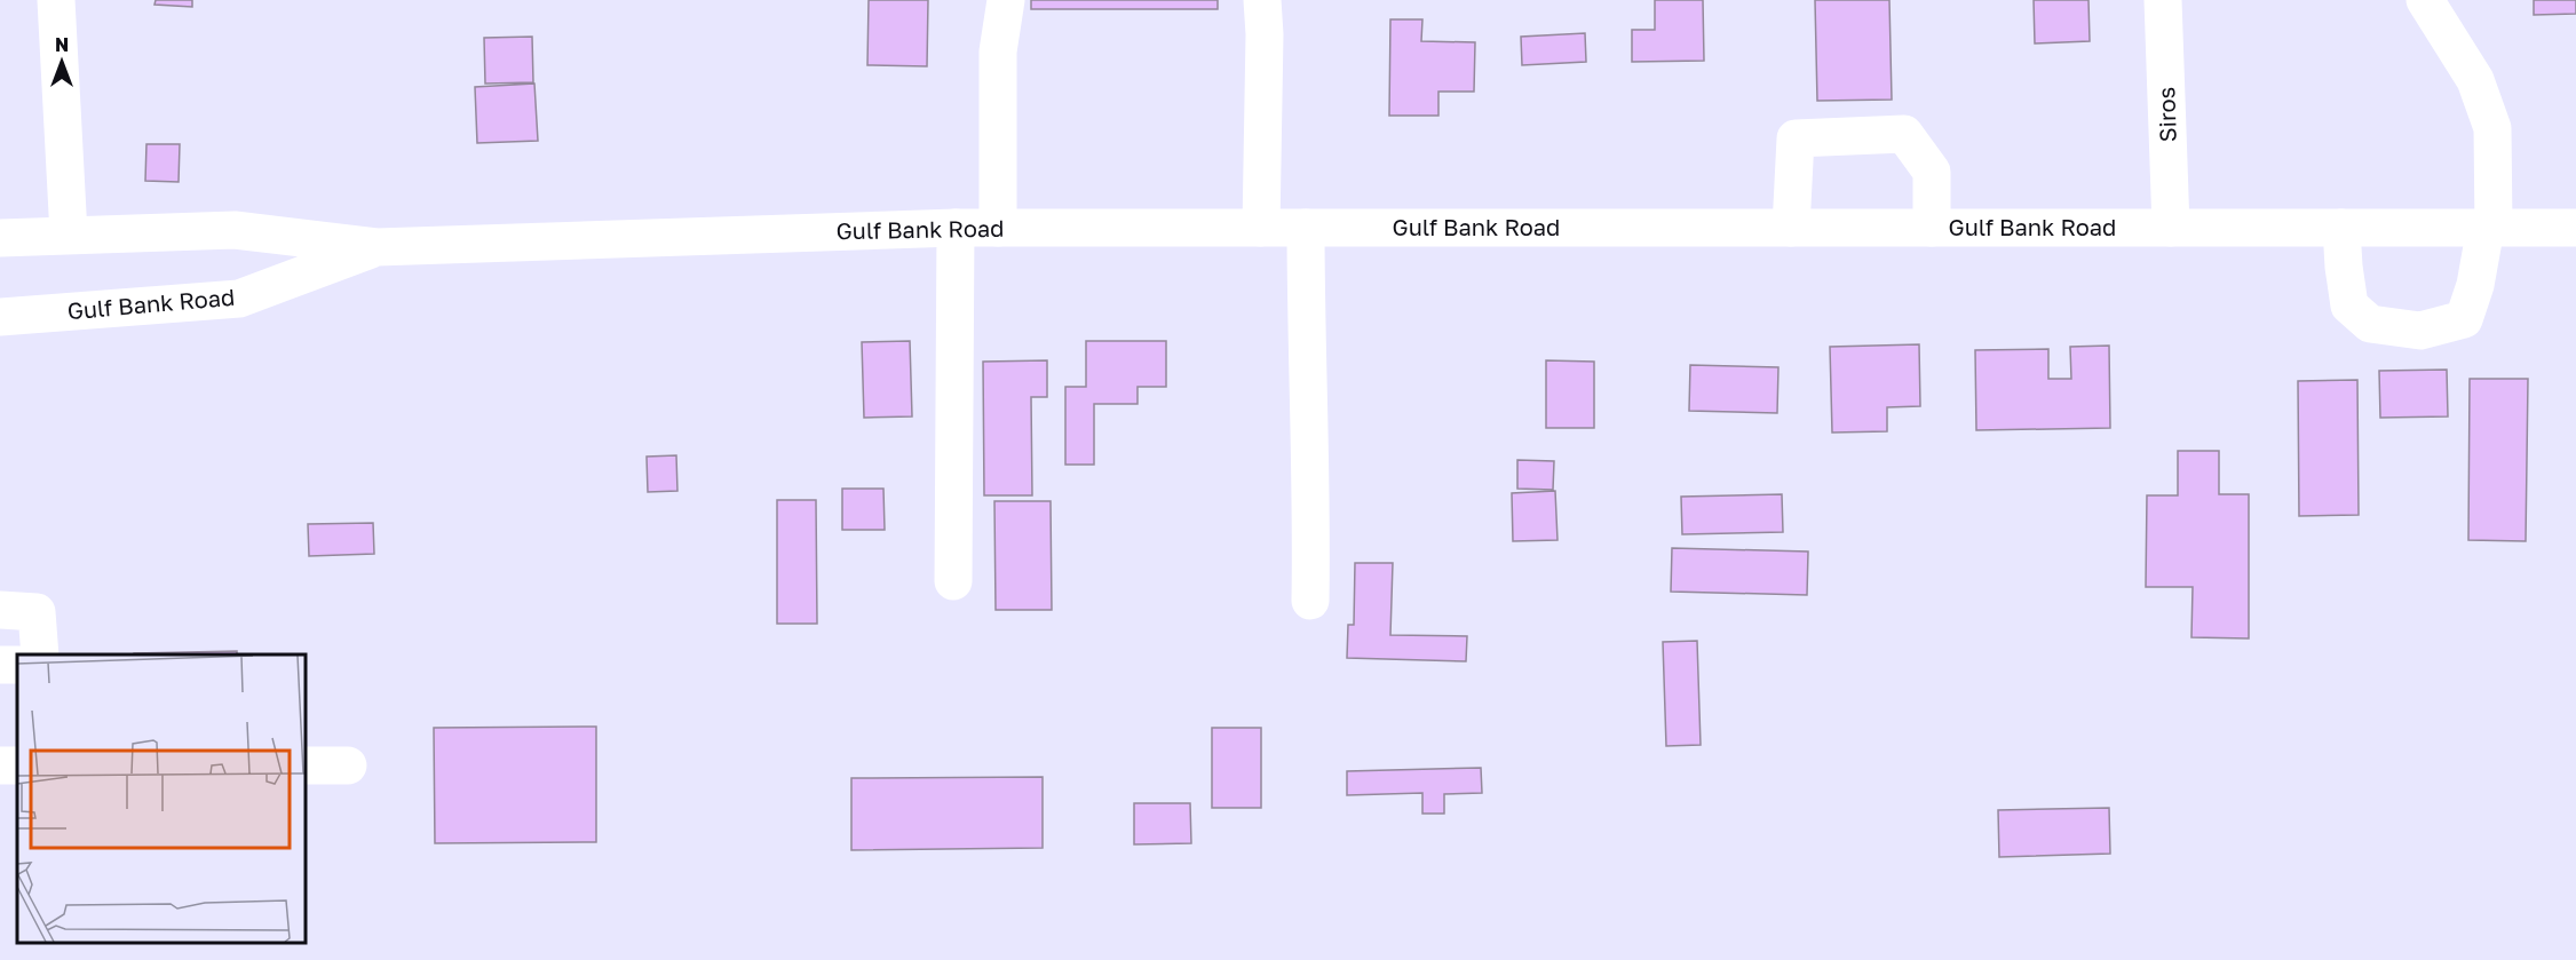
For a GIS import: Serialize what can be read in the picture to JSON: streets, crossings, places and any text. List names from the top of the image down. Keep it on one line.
{"streets":{"main road":["Siros","Gulf Bank Road"]},"crossings":[["Siros","Gulf Bank Road"]],"north":"top"}
